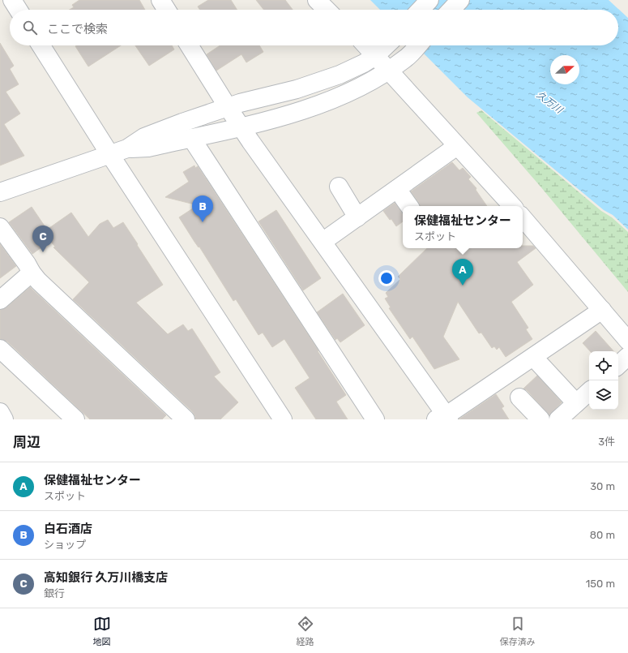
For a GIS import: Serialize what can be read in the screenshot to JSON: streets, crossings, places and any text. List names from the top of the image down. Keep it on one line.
{"water":["久万川"],"north":"right","page":{"search":"ここで検索","pins":["B","C","A"],"popup":["保健福祉センター","スポット"],"heading":["周辺","3件"],"list":[{"mark":"A","name":"保健福祉センター","note":"スポット","value":"30 m"},{"mark":"B","name":"白石酒店","note":"ショップ","value":"80 m"},{"mark":"C","name":"高知銀行 久万川橋支店","note":"銀行","value":"150 m"}],"nav":["地図","経路","保存済み"]}}
